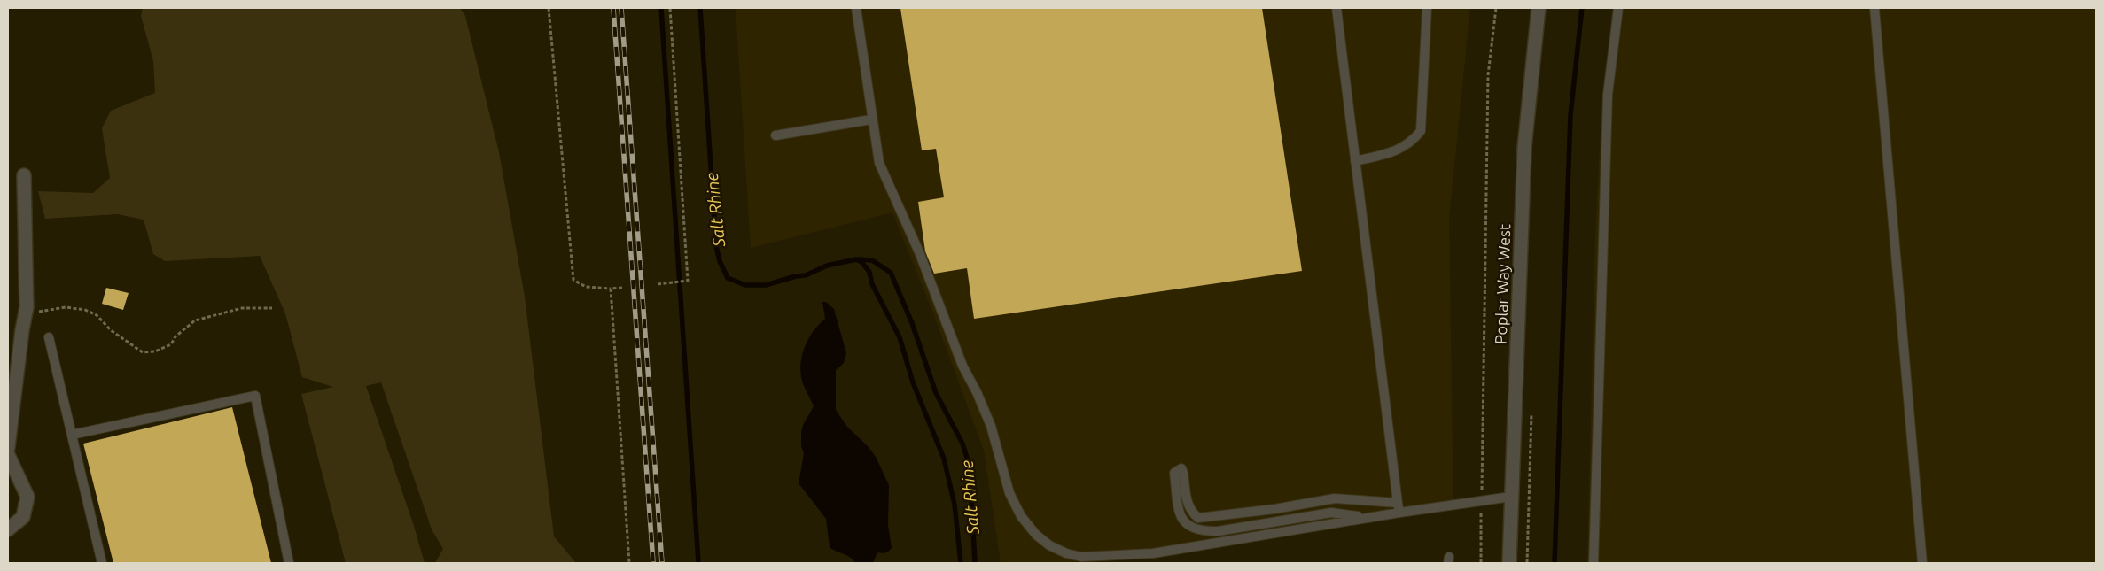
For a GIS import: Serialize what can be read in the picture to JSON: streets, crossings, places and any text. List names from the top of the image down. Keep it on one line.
{"streets":{"street":["Poplar Way West"]},"water":["Salt Rhine"]}
